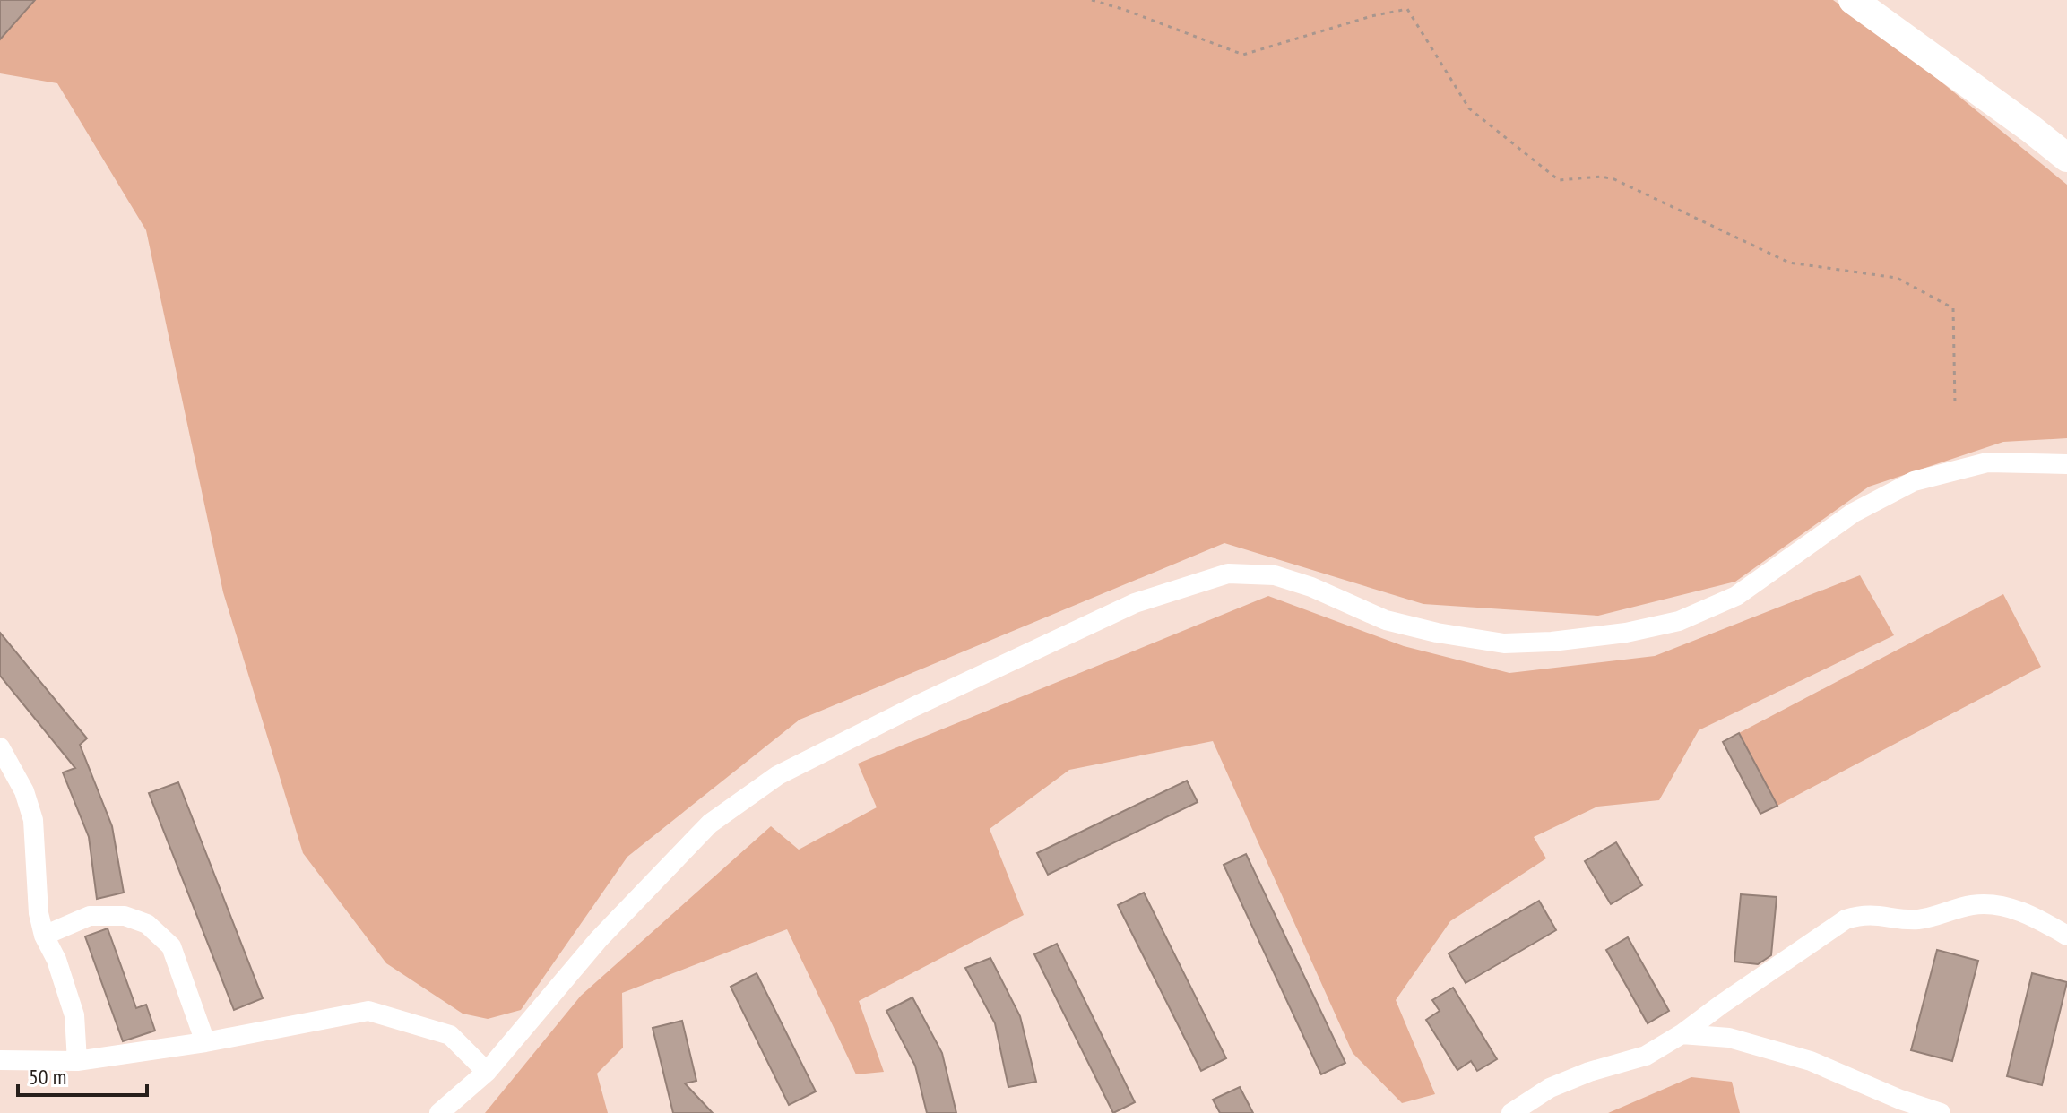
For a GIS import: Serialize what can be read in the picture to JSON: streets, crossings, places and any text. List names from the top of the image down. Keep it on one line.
{"scale_bar":"50 m"}
